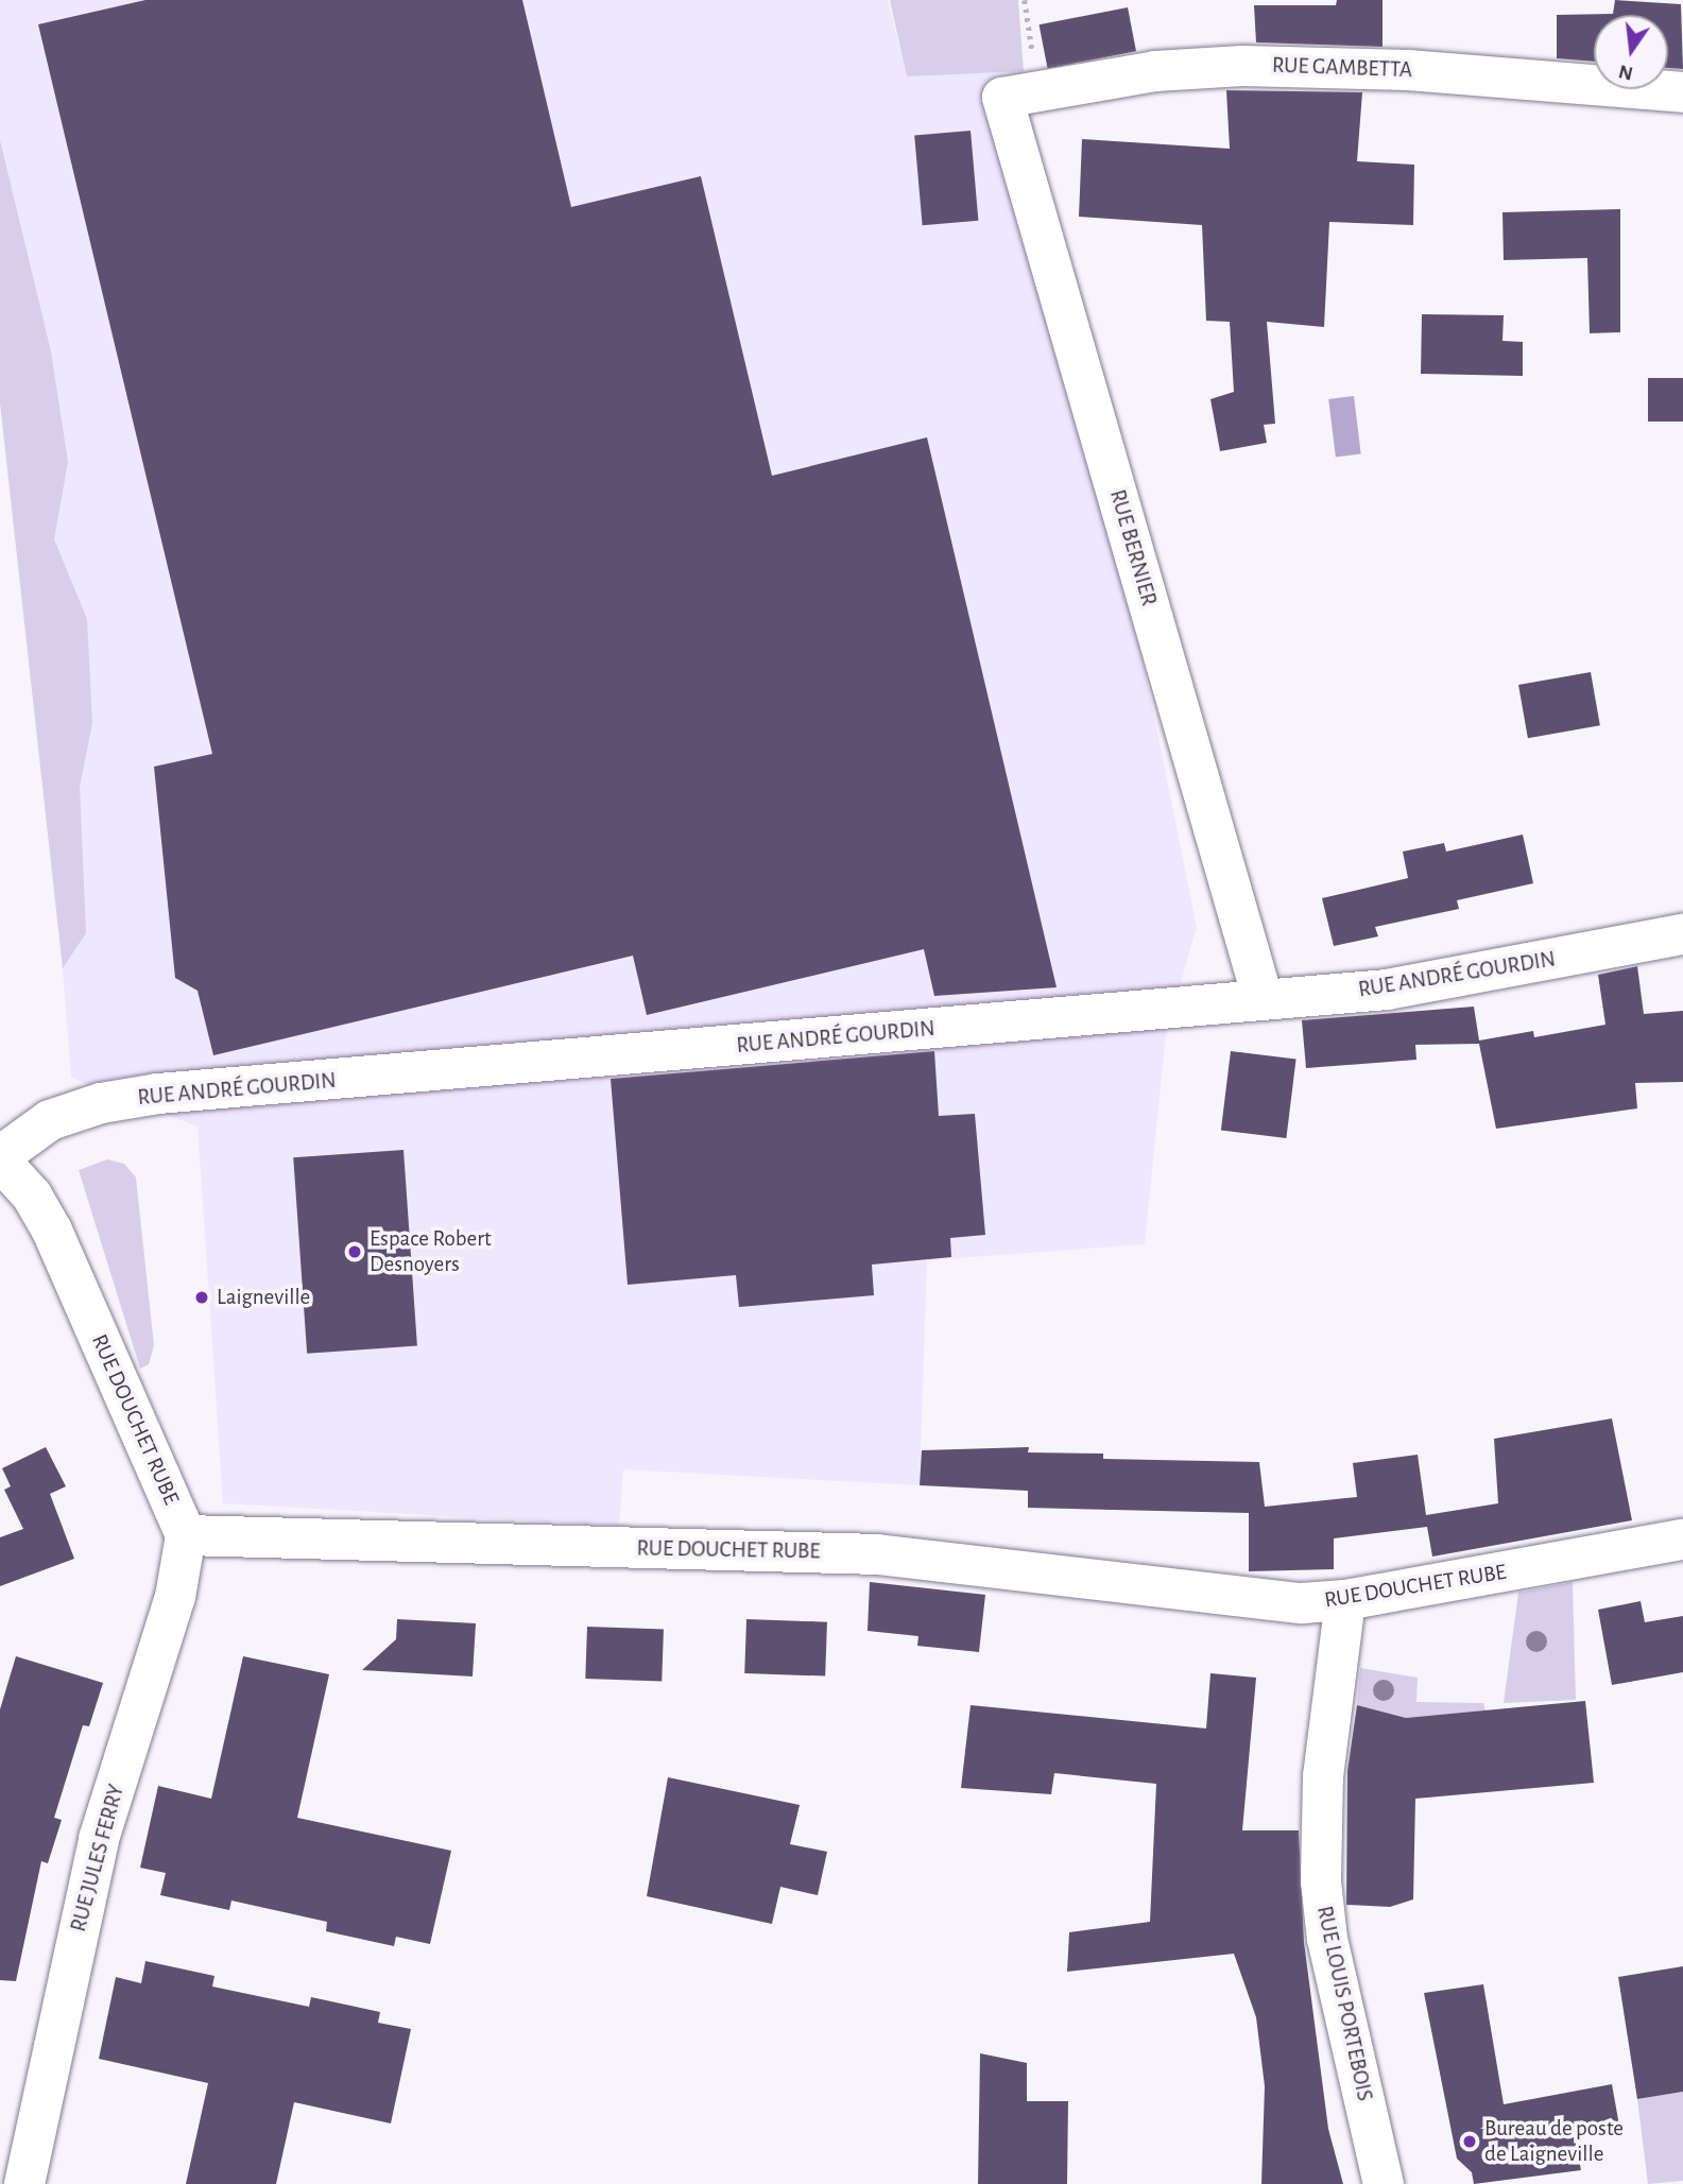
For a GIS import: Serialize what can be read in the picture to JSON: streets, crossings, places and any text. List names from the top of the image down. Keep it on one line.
{"streets":{"street":["RUE GAMBETTA","RUE BERNIER","RUE ANDRÉ GOURDIN","RUE DOUCHET RUBE","RUE JULES FERRY","RUE LOUIS PORTEBOIS"]},"crossings":[["RUE GAMBETTA","RUE BERNIER"],["RUE BERNIER","RUE ANDRÉ GOURDIN"],["RUE ANDRÉ GOURDIN","RUE DOUCHET RUBE"],["RUE DOUCHET RUBE","RUE JULES FERRY"],["RUE DOUCHET RUBE","RUE LOUIS PORTEBOIS"]],"places":["Espace Robert Desnoyers","Laigneville","Bureau de poste de Laigneville"],"north":"bottom"}
